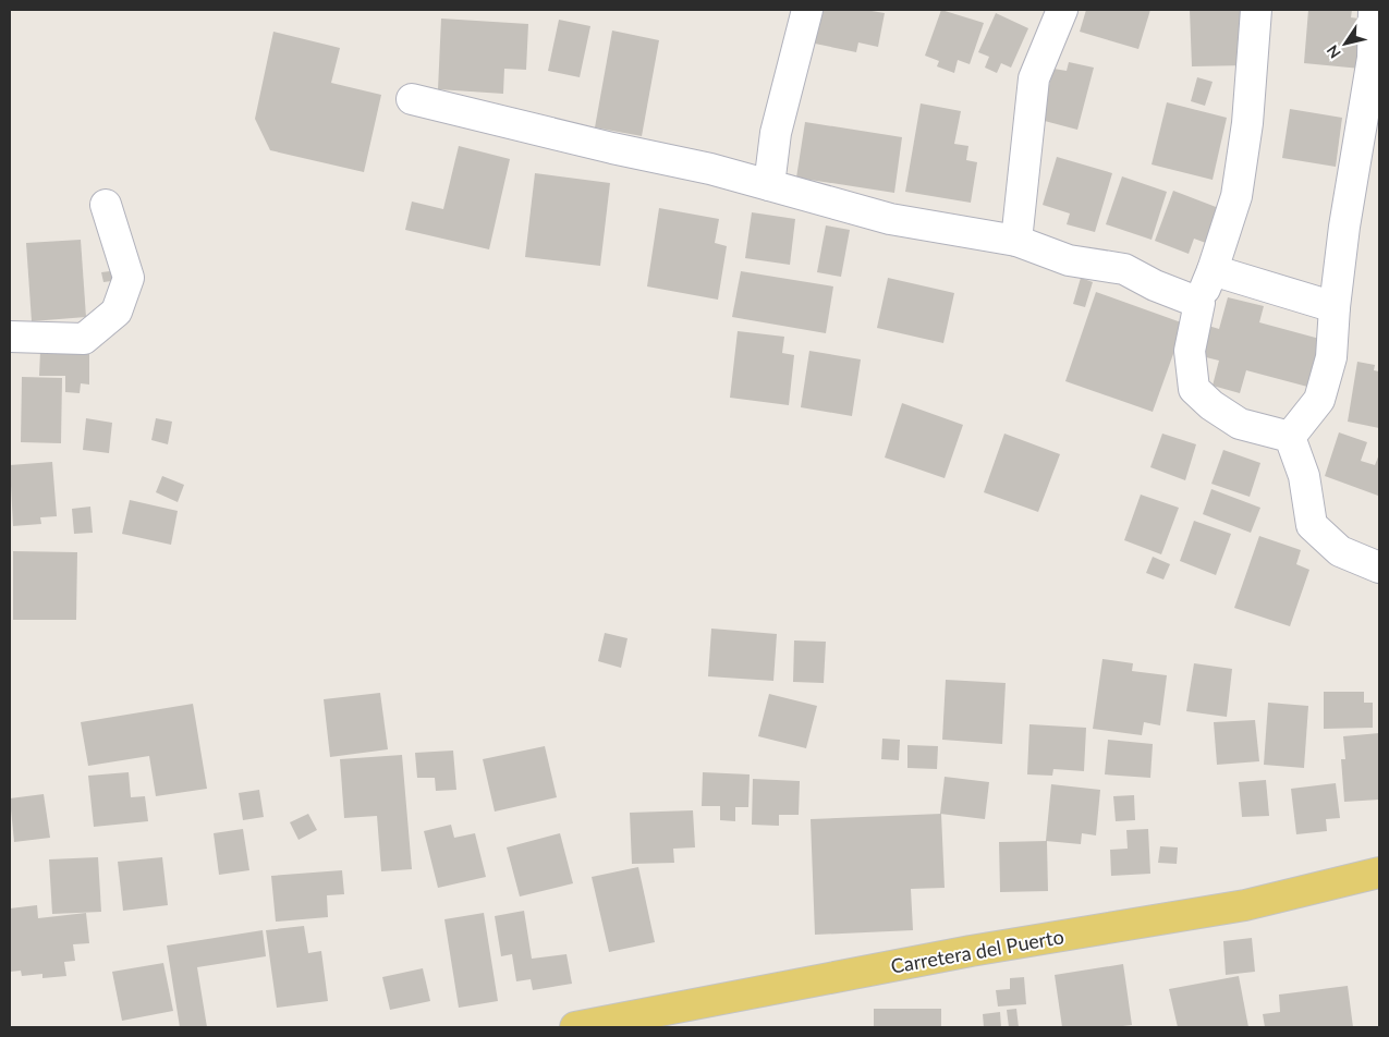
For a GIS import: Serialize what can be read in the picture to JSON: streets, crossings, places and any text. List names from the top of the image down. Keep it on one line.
{"streets":{"main road":["Carretera del Puerto"]},"north":"bottom left"}
